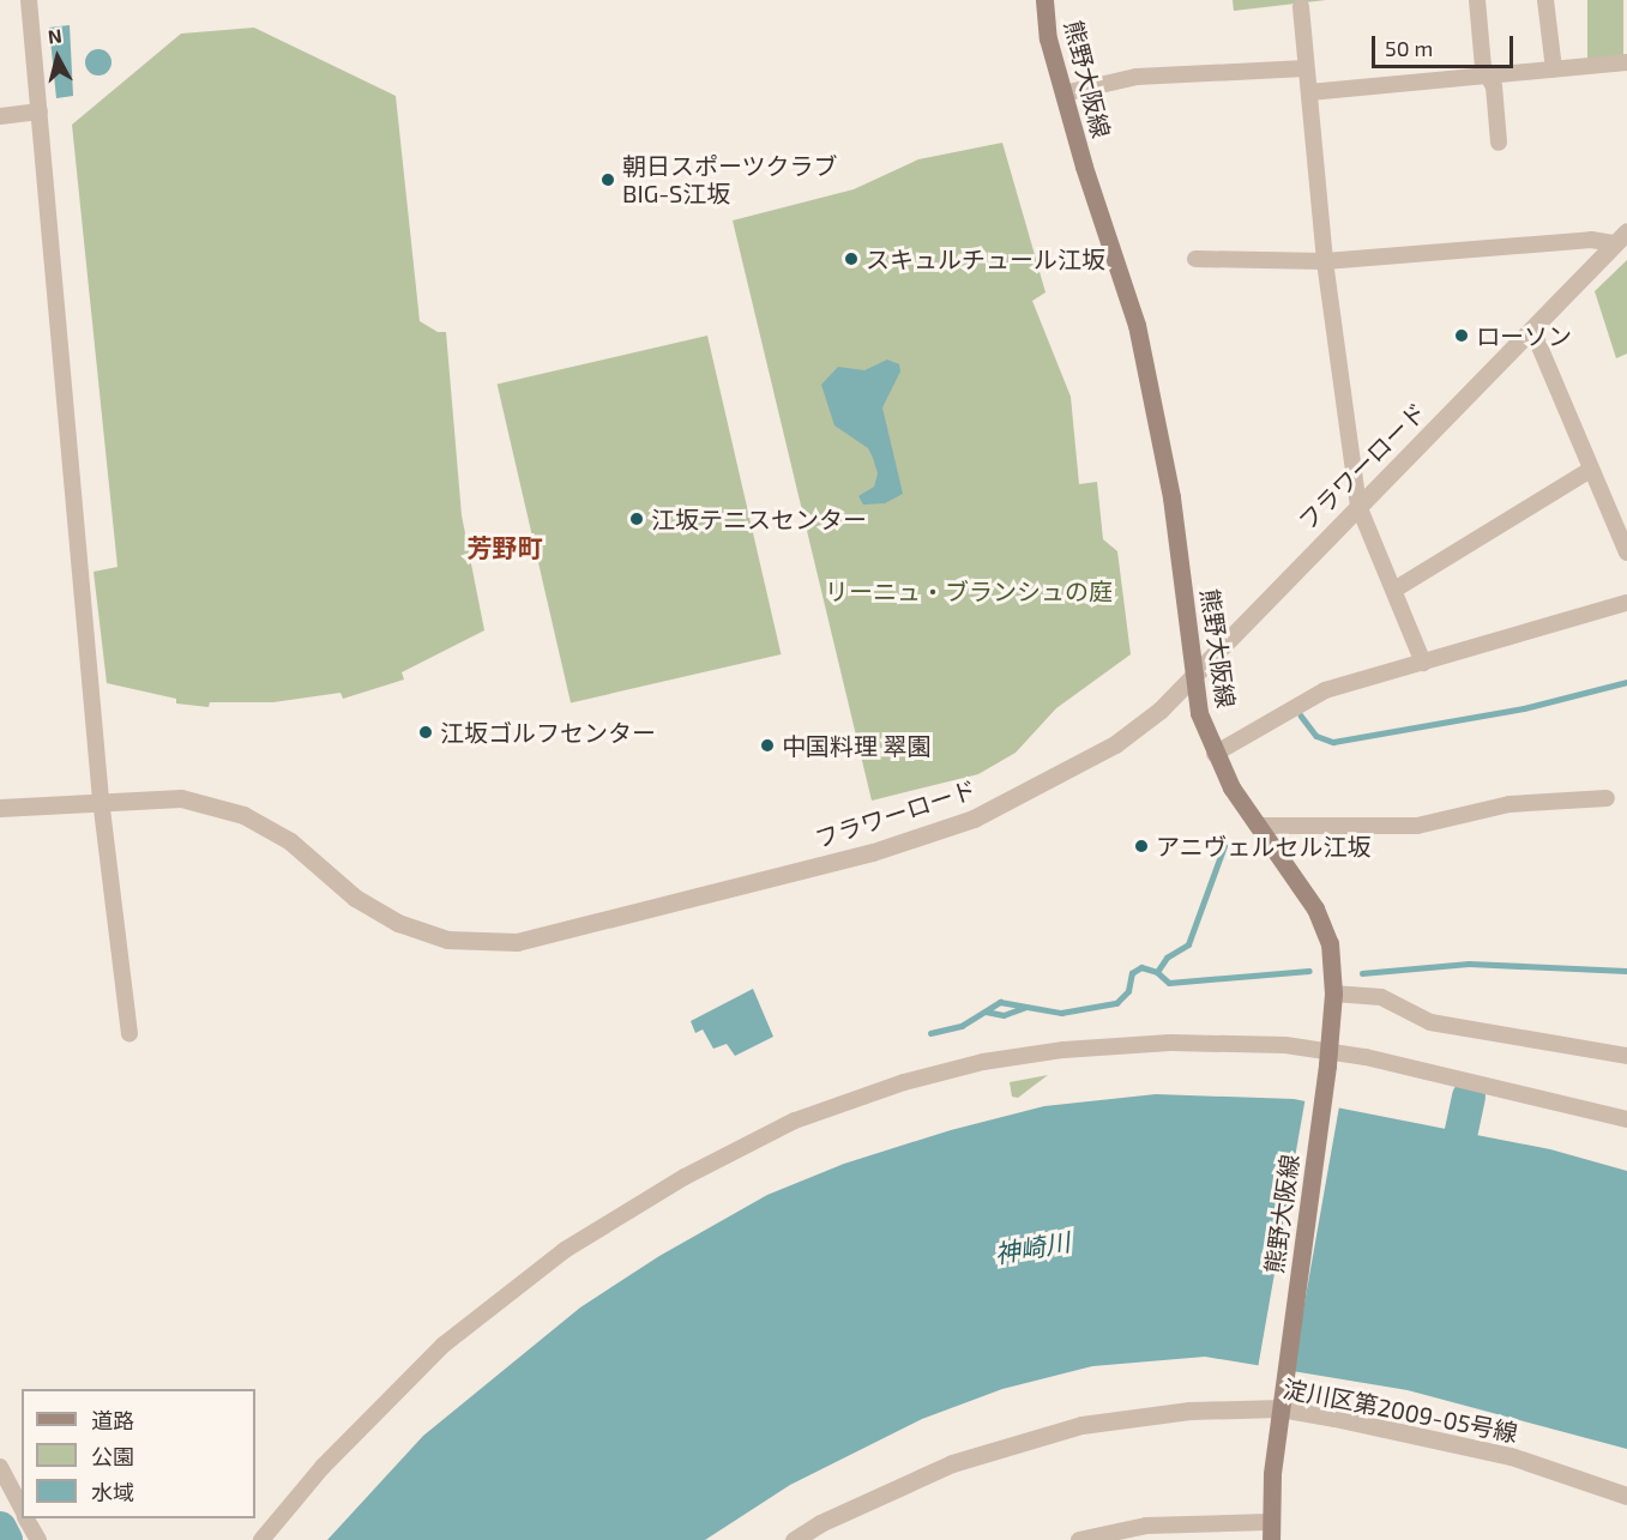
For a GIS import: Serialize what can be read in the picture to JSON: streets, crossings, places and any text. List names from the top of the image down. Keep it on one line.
{"streets":{"main road":["熊野大阪線"],"street":["フラワーロード","淀川区第2009-05号線"]},"crossings":[["熊野大阪線","フラワーロード"],["熊野大阪線","淀川区第2009-05号線"]],"districts":["芳野町"],"water":["神崎川"],"parks":["リーニュ・ブランシュの庭"],"places":["朝日スポーツクラブ BIG-S江坂","スキュルチュール江坂","ローソン","江坂テニスセンター","江坂ゴルフセンター","中国料理 翠園","アニヴェルセル江坂"],"legend":["道路","公園","水域"],"scale_bar":"50 m","north":"top"}
